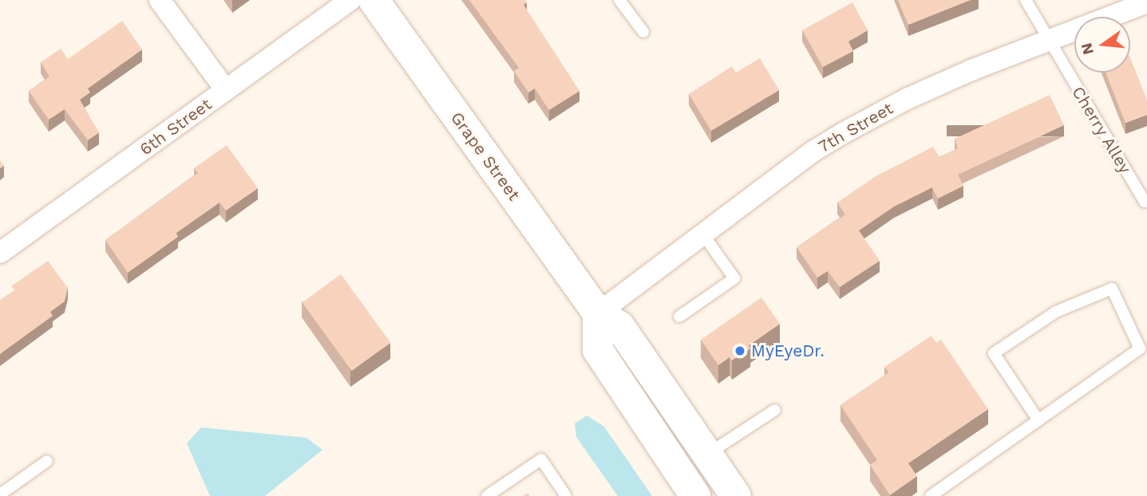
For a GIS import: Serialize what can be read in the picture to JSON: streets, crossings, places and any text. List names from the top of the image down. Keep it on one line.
{"streets":{"main road":["Grape Street"],"street":["6th Street","7th Street"],"lane":["Cherry Alley"]},"crossings":[["7th Street","Cherry Alley"],["7th Street","Grape Street"]],"places":["MyEyeDr."],"north":"left"}
